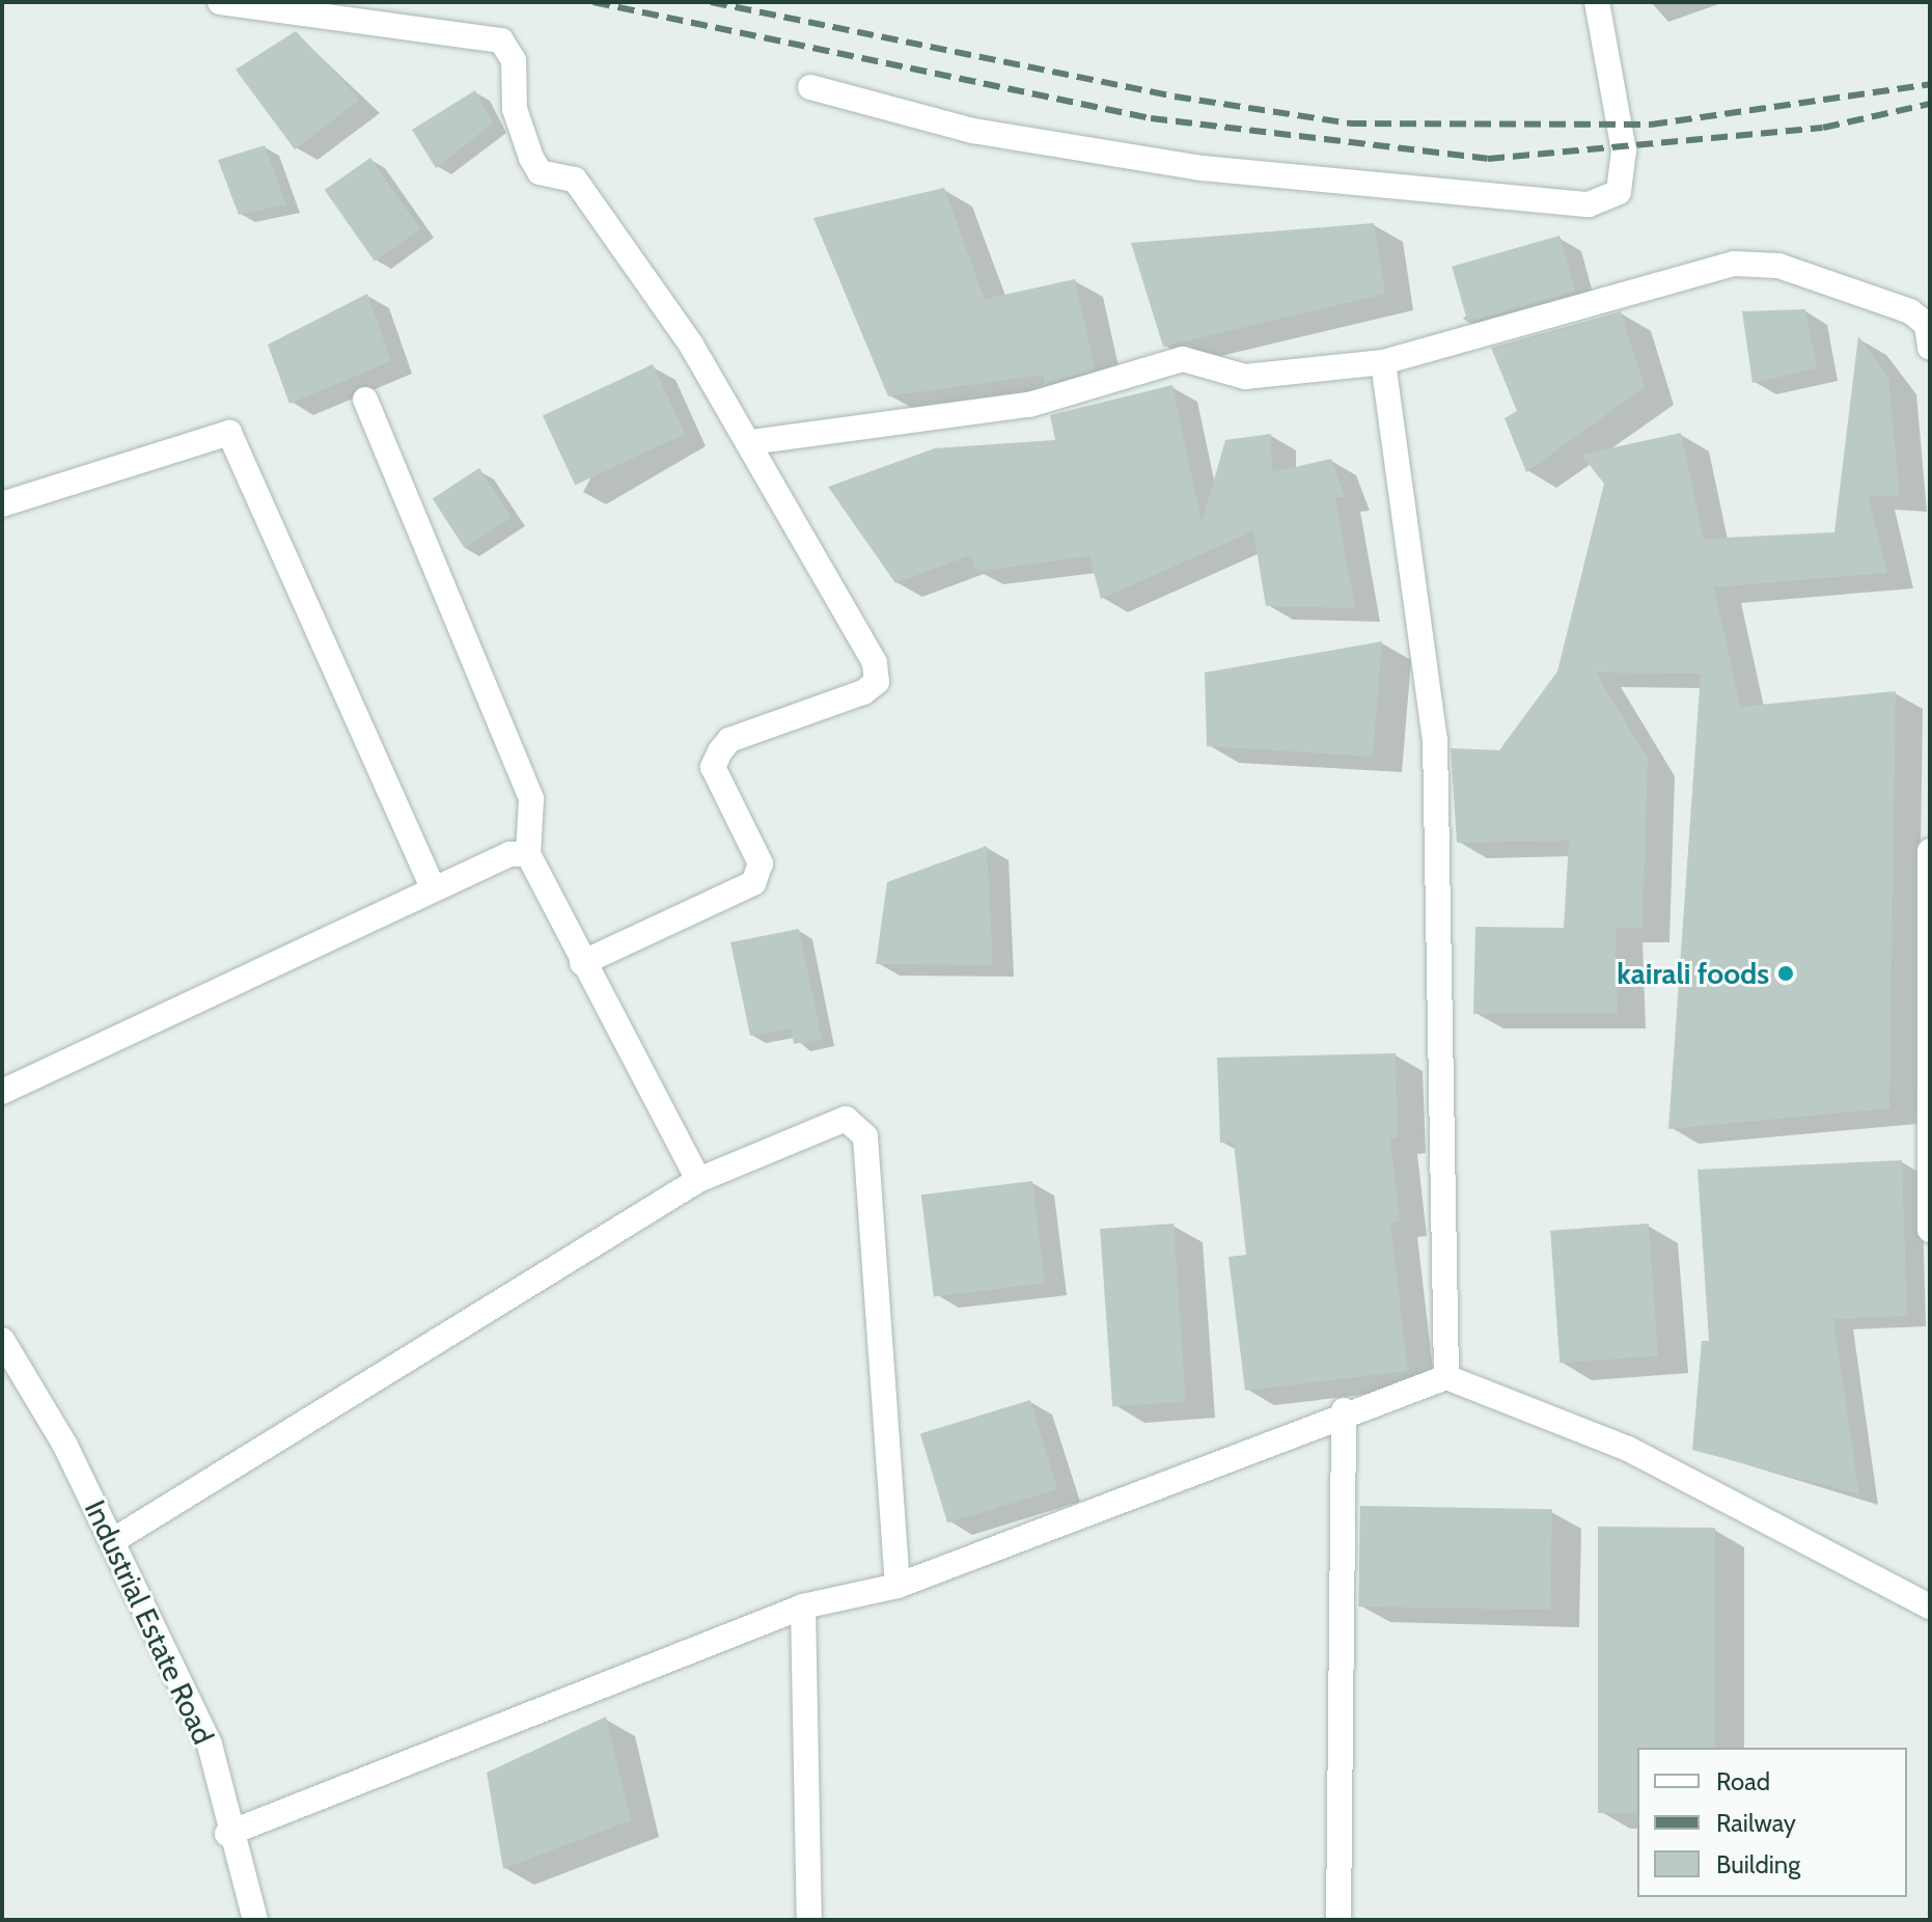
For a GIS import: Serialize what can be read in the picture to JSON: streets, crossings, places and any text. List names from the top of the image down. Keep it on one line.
{"streets":{"street":["Industrial Estate Road"]},"places":["kairali foods"],"legend":["Road","Railway","Building"]}
